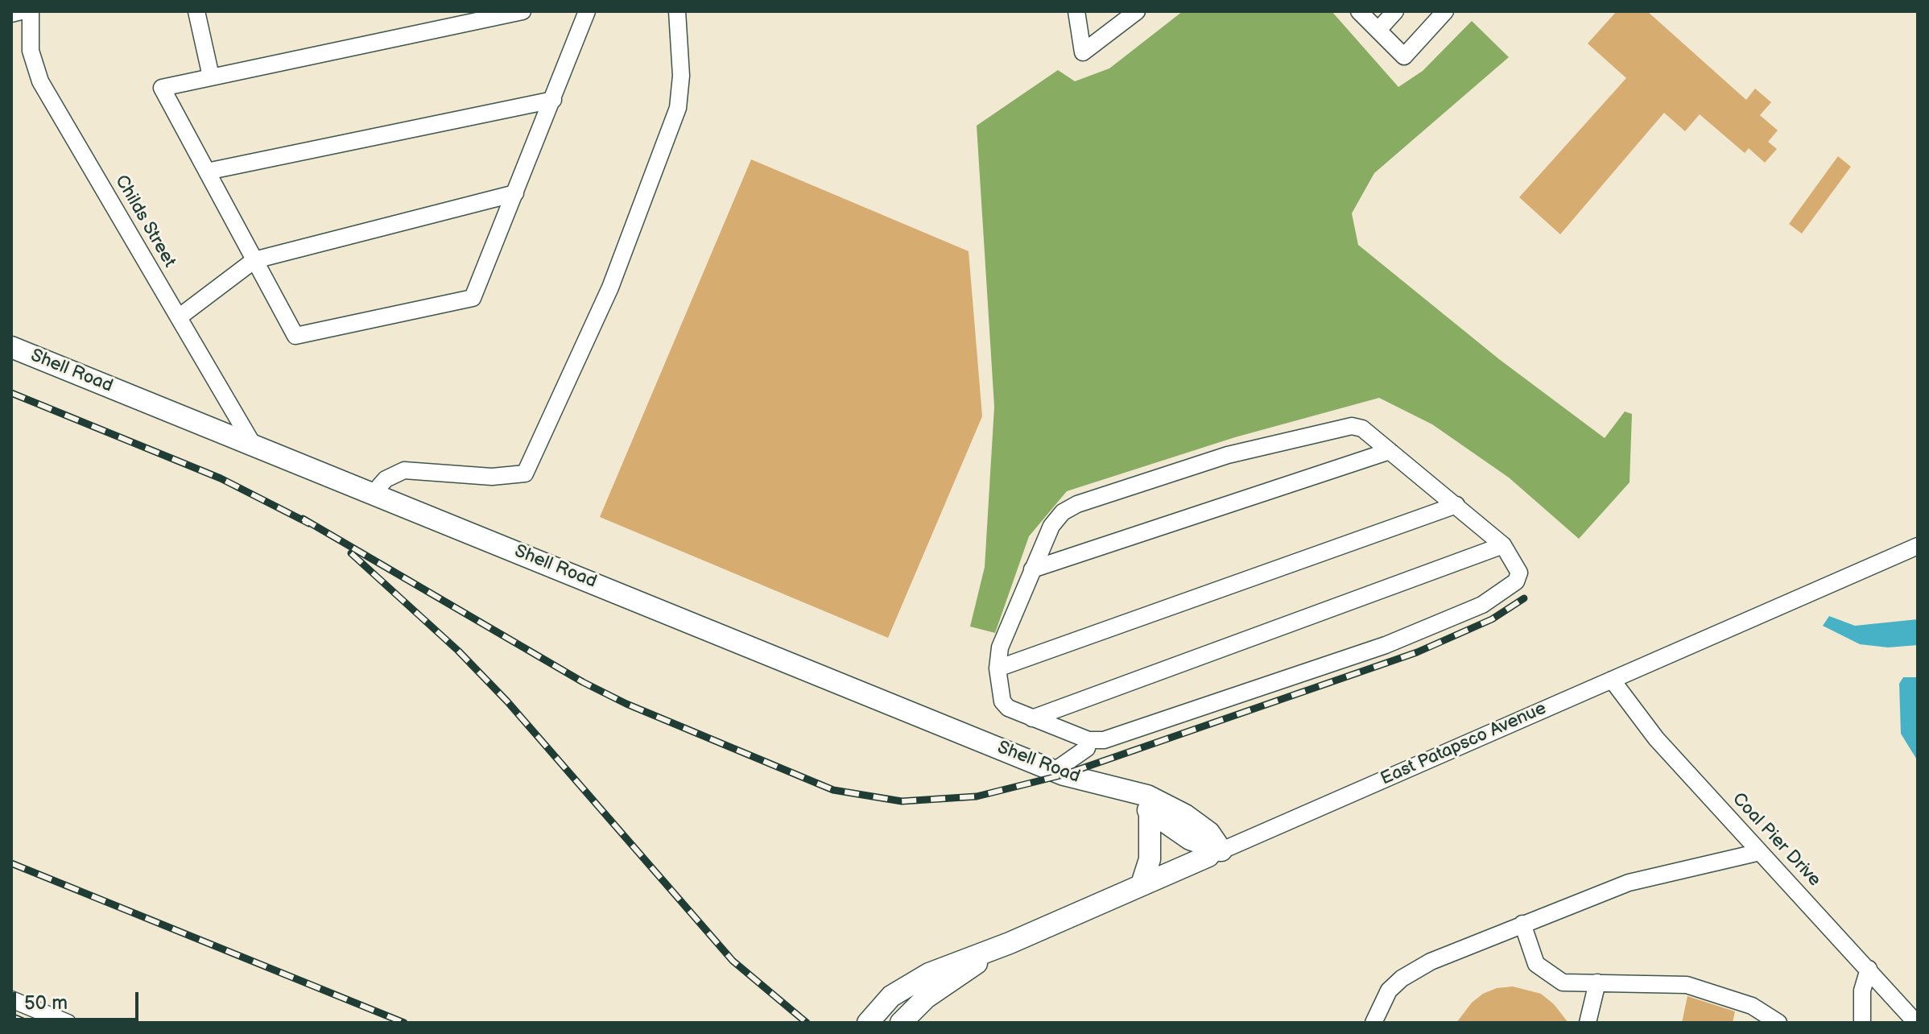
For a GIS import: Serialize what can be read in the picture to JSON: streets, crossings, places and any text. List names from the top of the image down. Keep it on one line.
{"streets":{"main road":["Shell Road","East Patapsco Avenue"],"street":["Childs Street","Coal Pier Drive"]},"crossings":[["Childs Street","Shell Road"],["Shell Road","East Patapsco Avenue"],["East Patapsco Avenue","Coal Pier Drive"]],"scale_bar":"50 m"}
